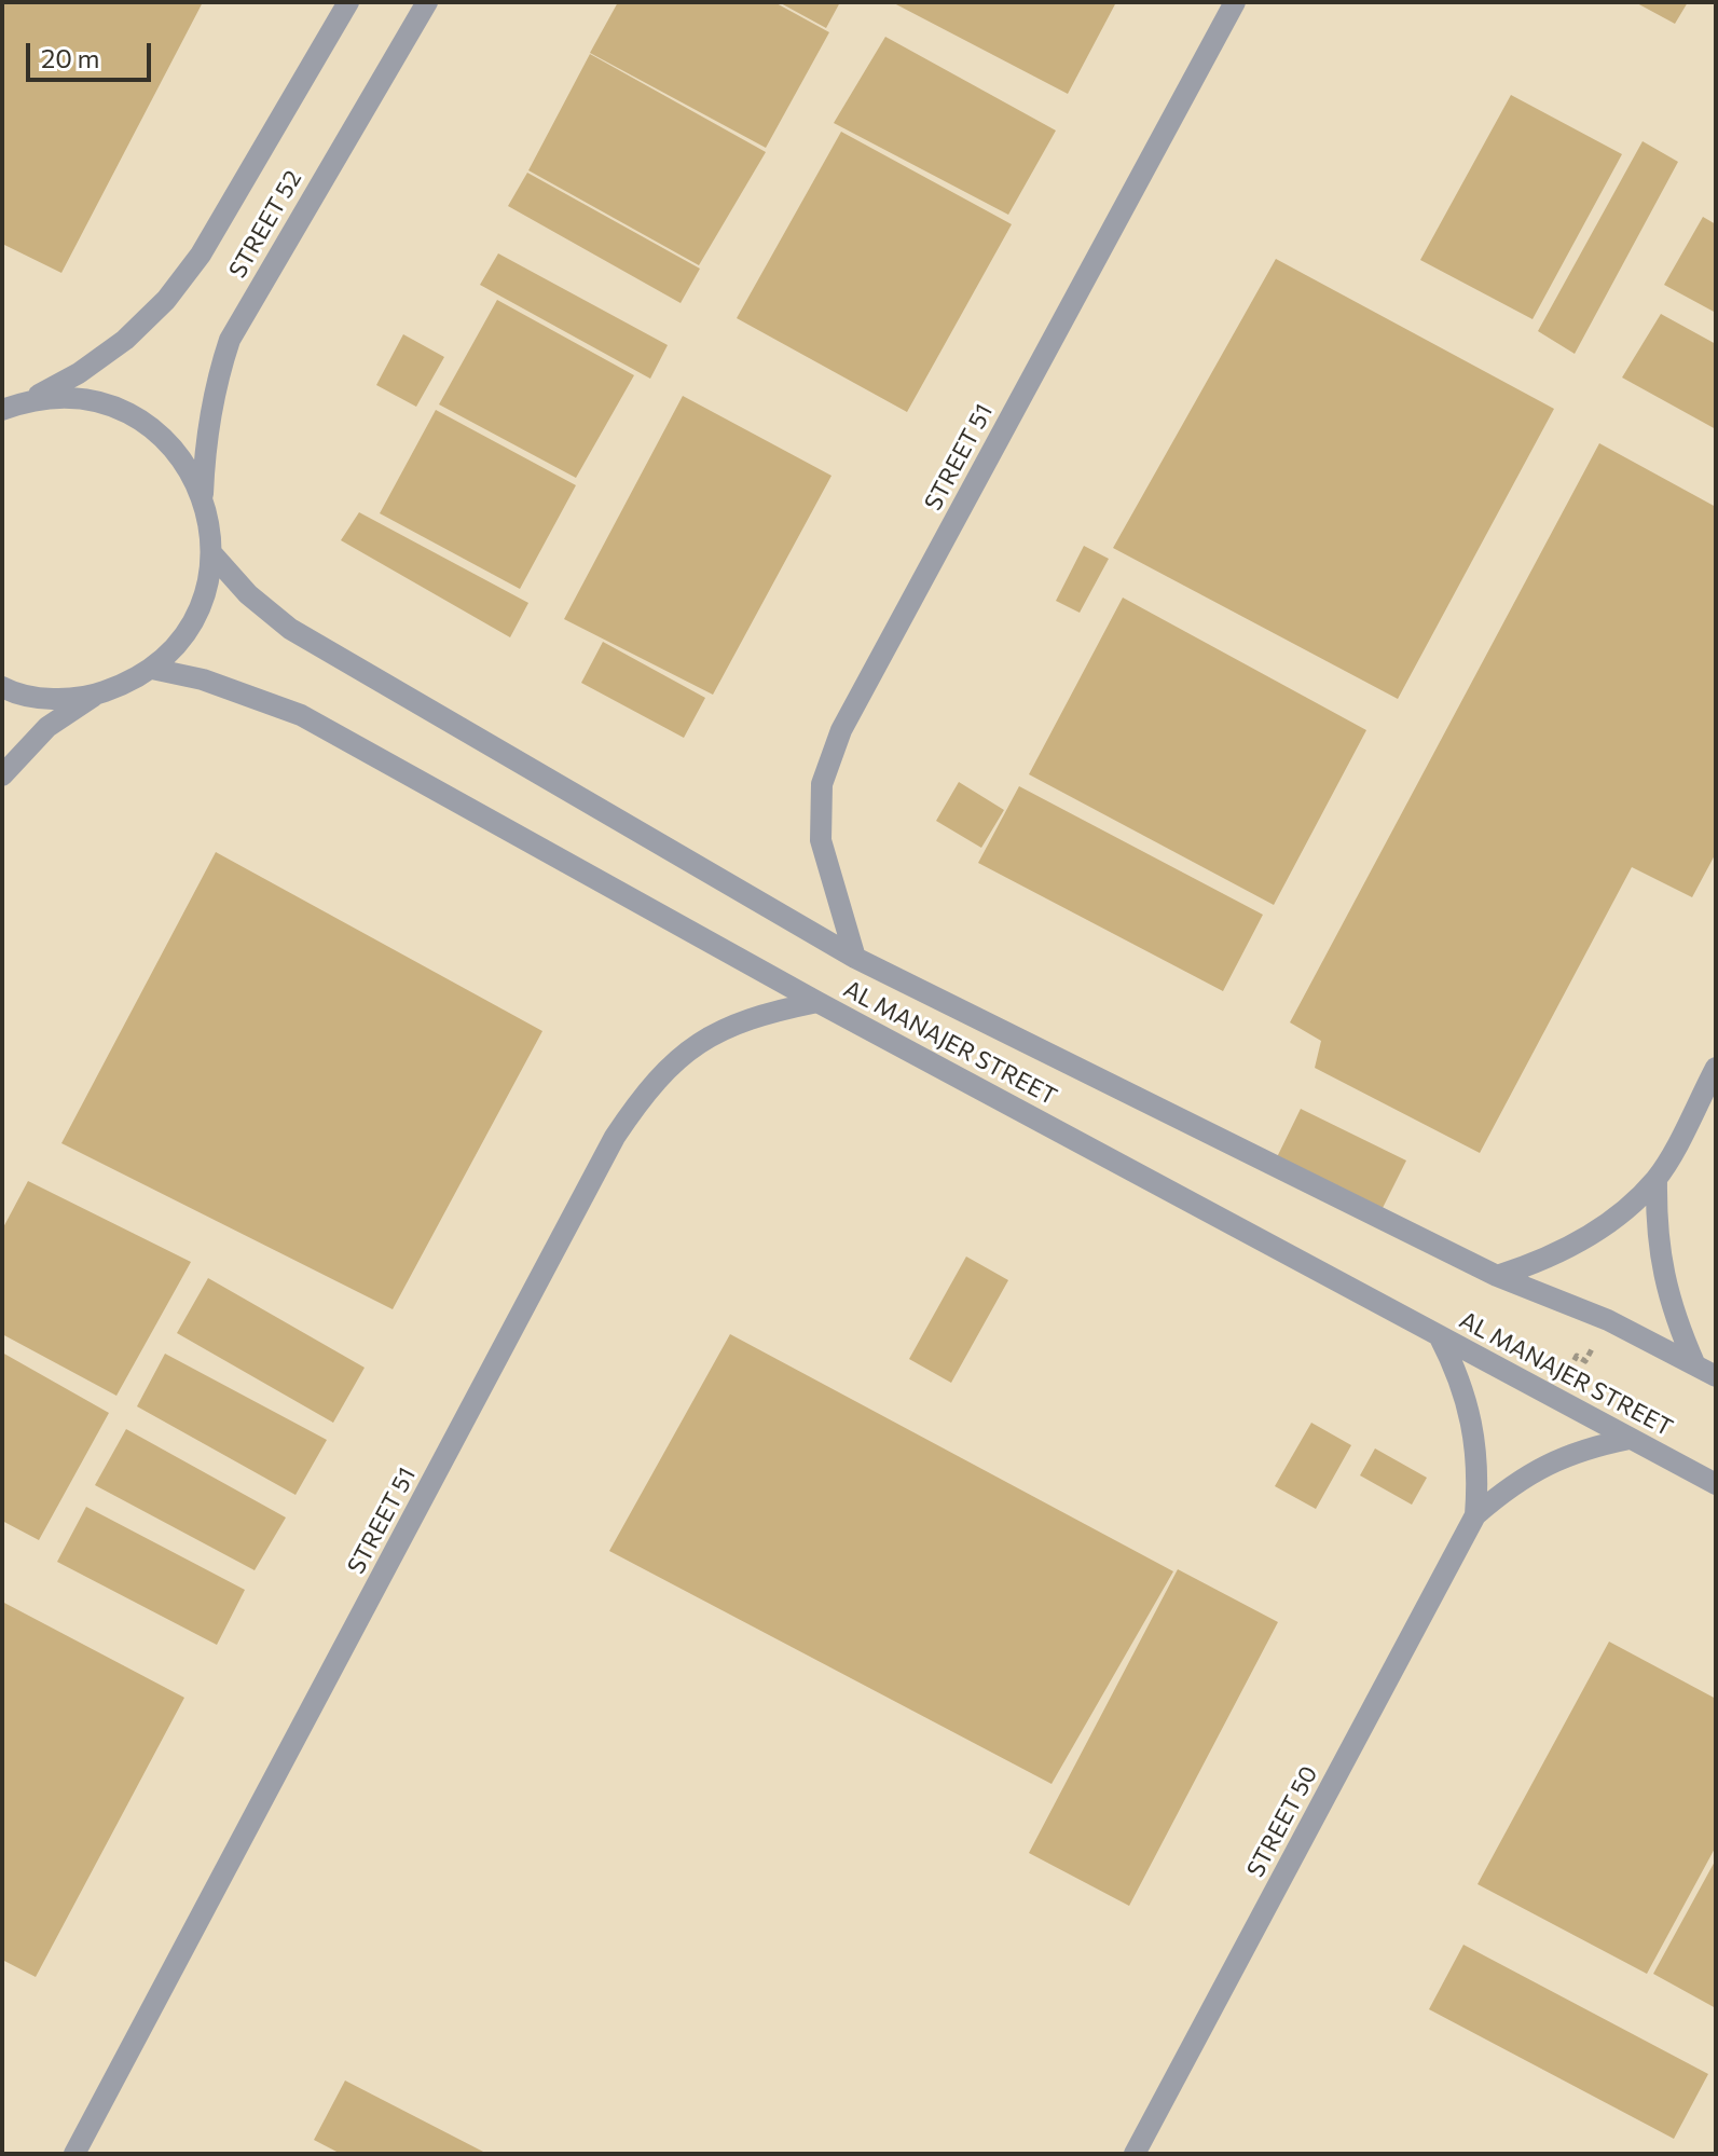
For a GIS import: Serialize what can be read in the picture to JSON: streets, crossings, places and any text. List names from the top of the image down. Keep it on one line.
{"streets":{"street":["STREET 52","STREET 51","AL MANAJER STREET","STREET 50"]},"crossings":[["STREET 51","AL MANAJER STREET"],["AL MANAJER STREET","STREET 50"]],"scale_bar":"20 m"}
